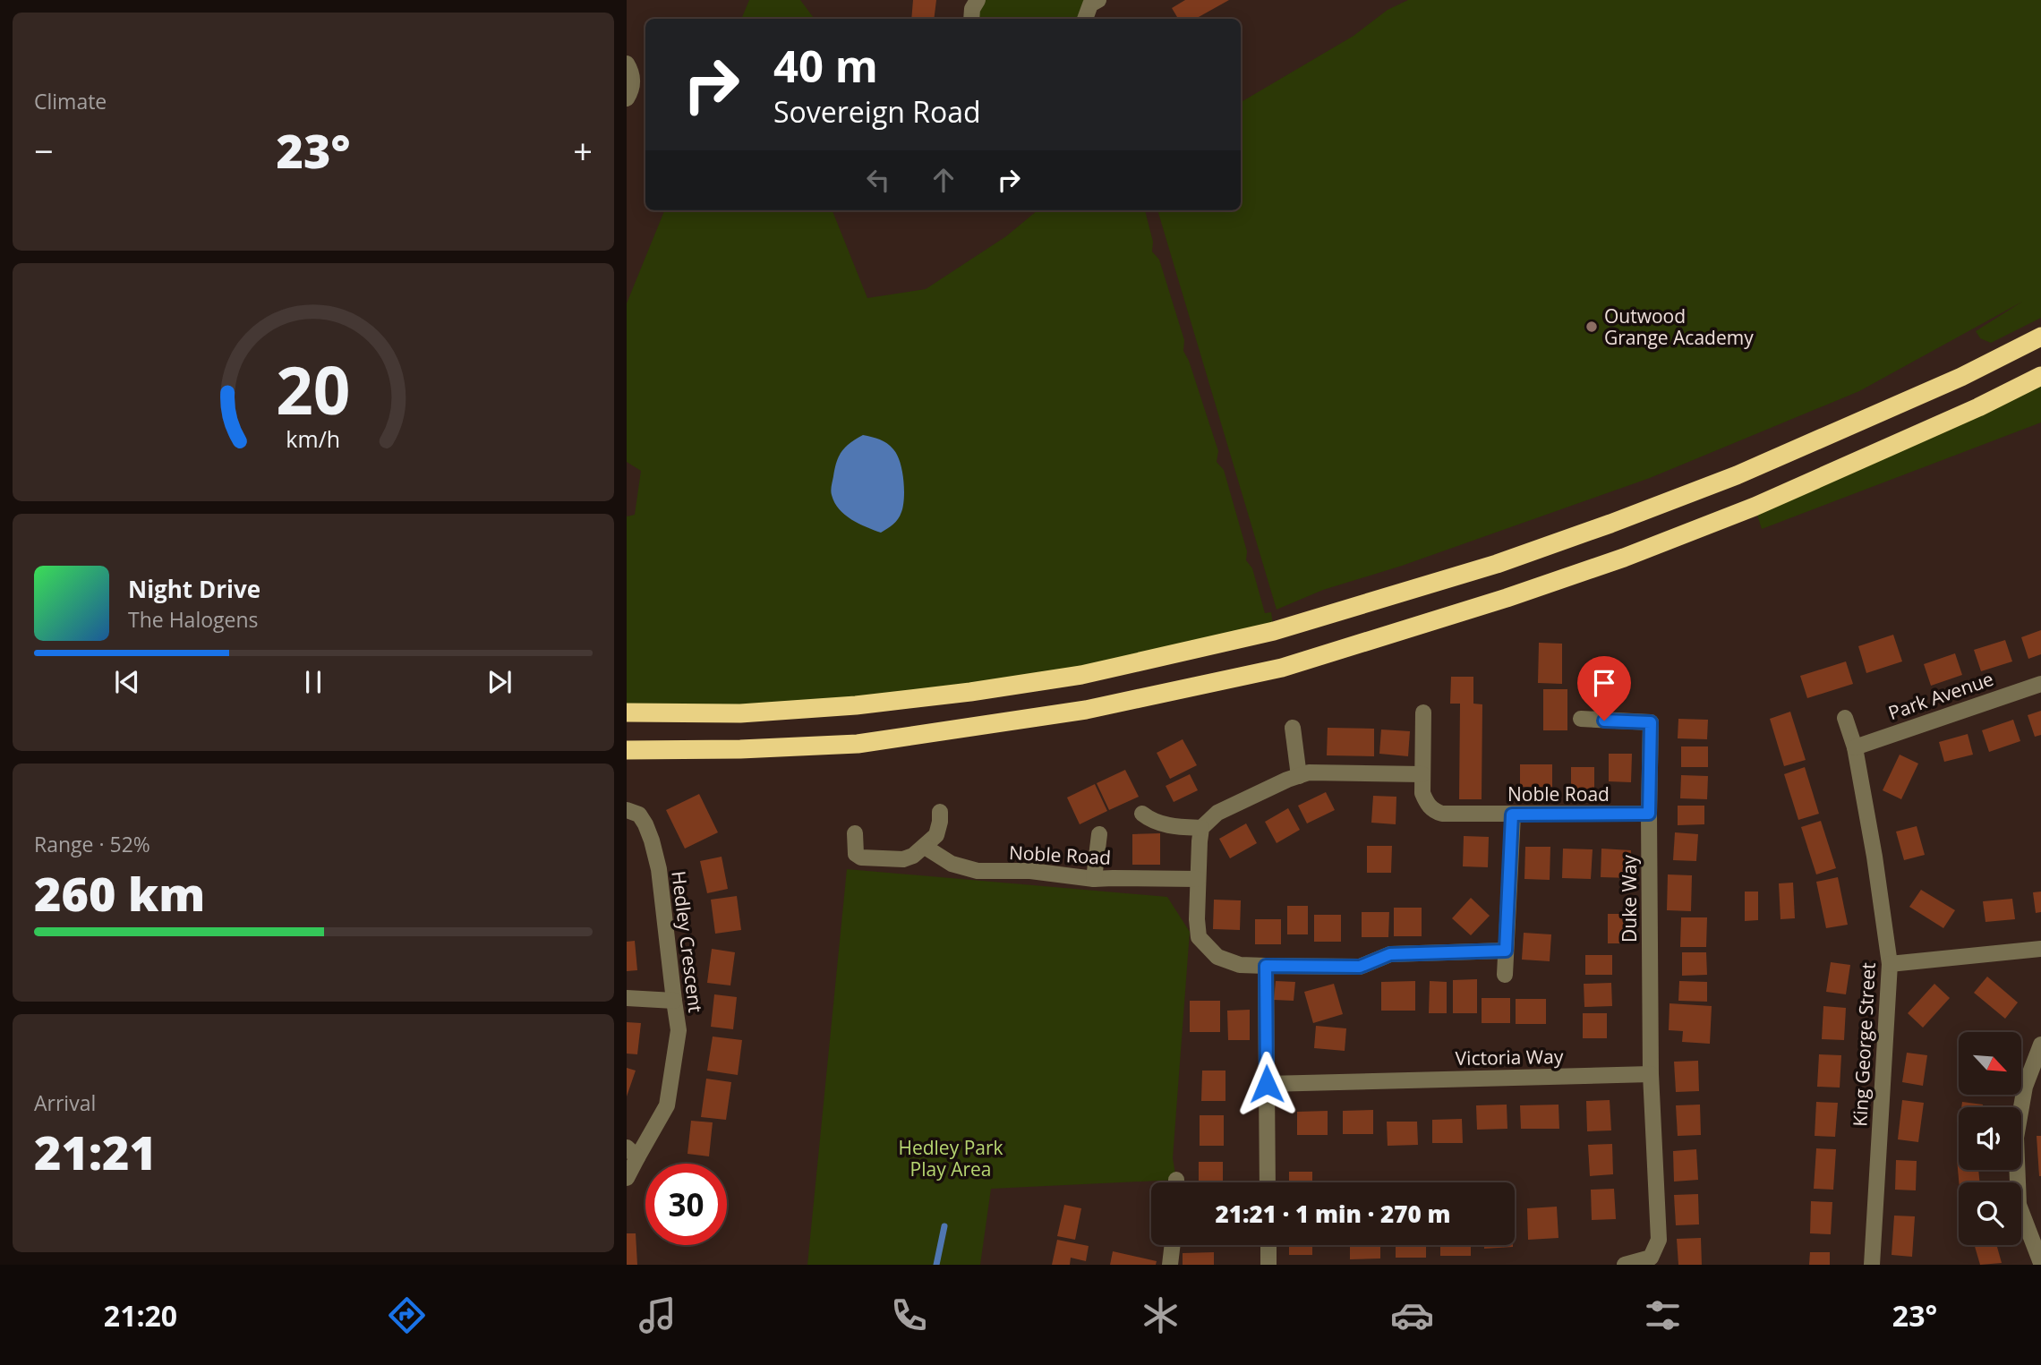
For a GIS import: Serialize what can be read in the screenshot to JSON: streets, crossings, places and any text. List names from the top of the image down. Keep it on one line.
{"streets":{"street":["Park Avenue","Noble Road","Duke Way","Hedley Crescent","King George Street","Victoria Way"]},"crossings":[["Park Avenue","King George Street"],["Noble Road","Duke Way"],["Duke Way","Victoria Way"]],"parks":["Hedley Park Play Area"],"places":["Outwood Grange Academy"],"north":"bottom right","page":{"tile":["Climate",["Range · 52%","260 km"],["Arrival","21:21"]],"turn":["40 m","Sovereign Road"],"heat":["−","23°","+"],"song":["Night Drive","The Halogens"],"limit":"30","trip":"21:21 · 1 min · 270 m","tabs":["21:20","23°"],"gauge":["20","km/h"]}}
